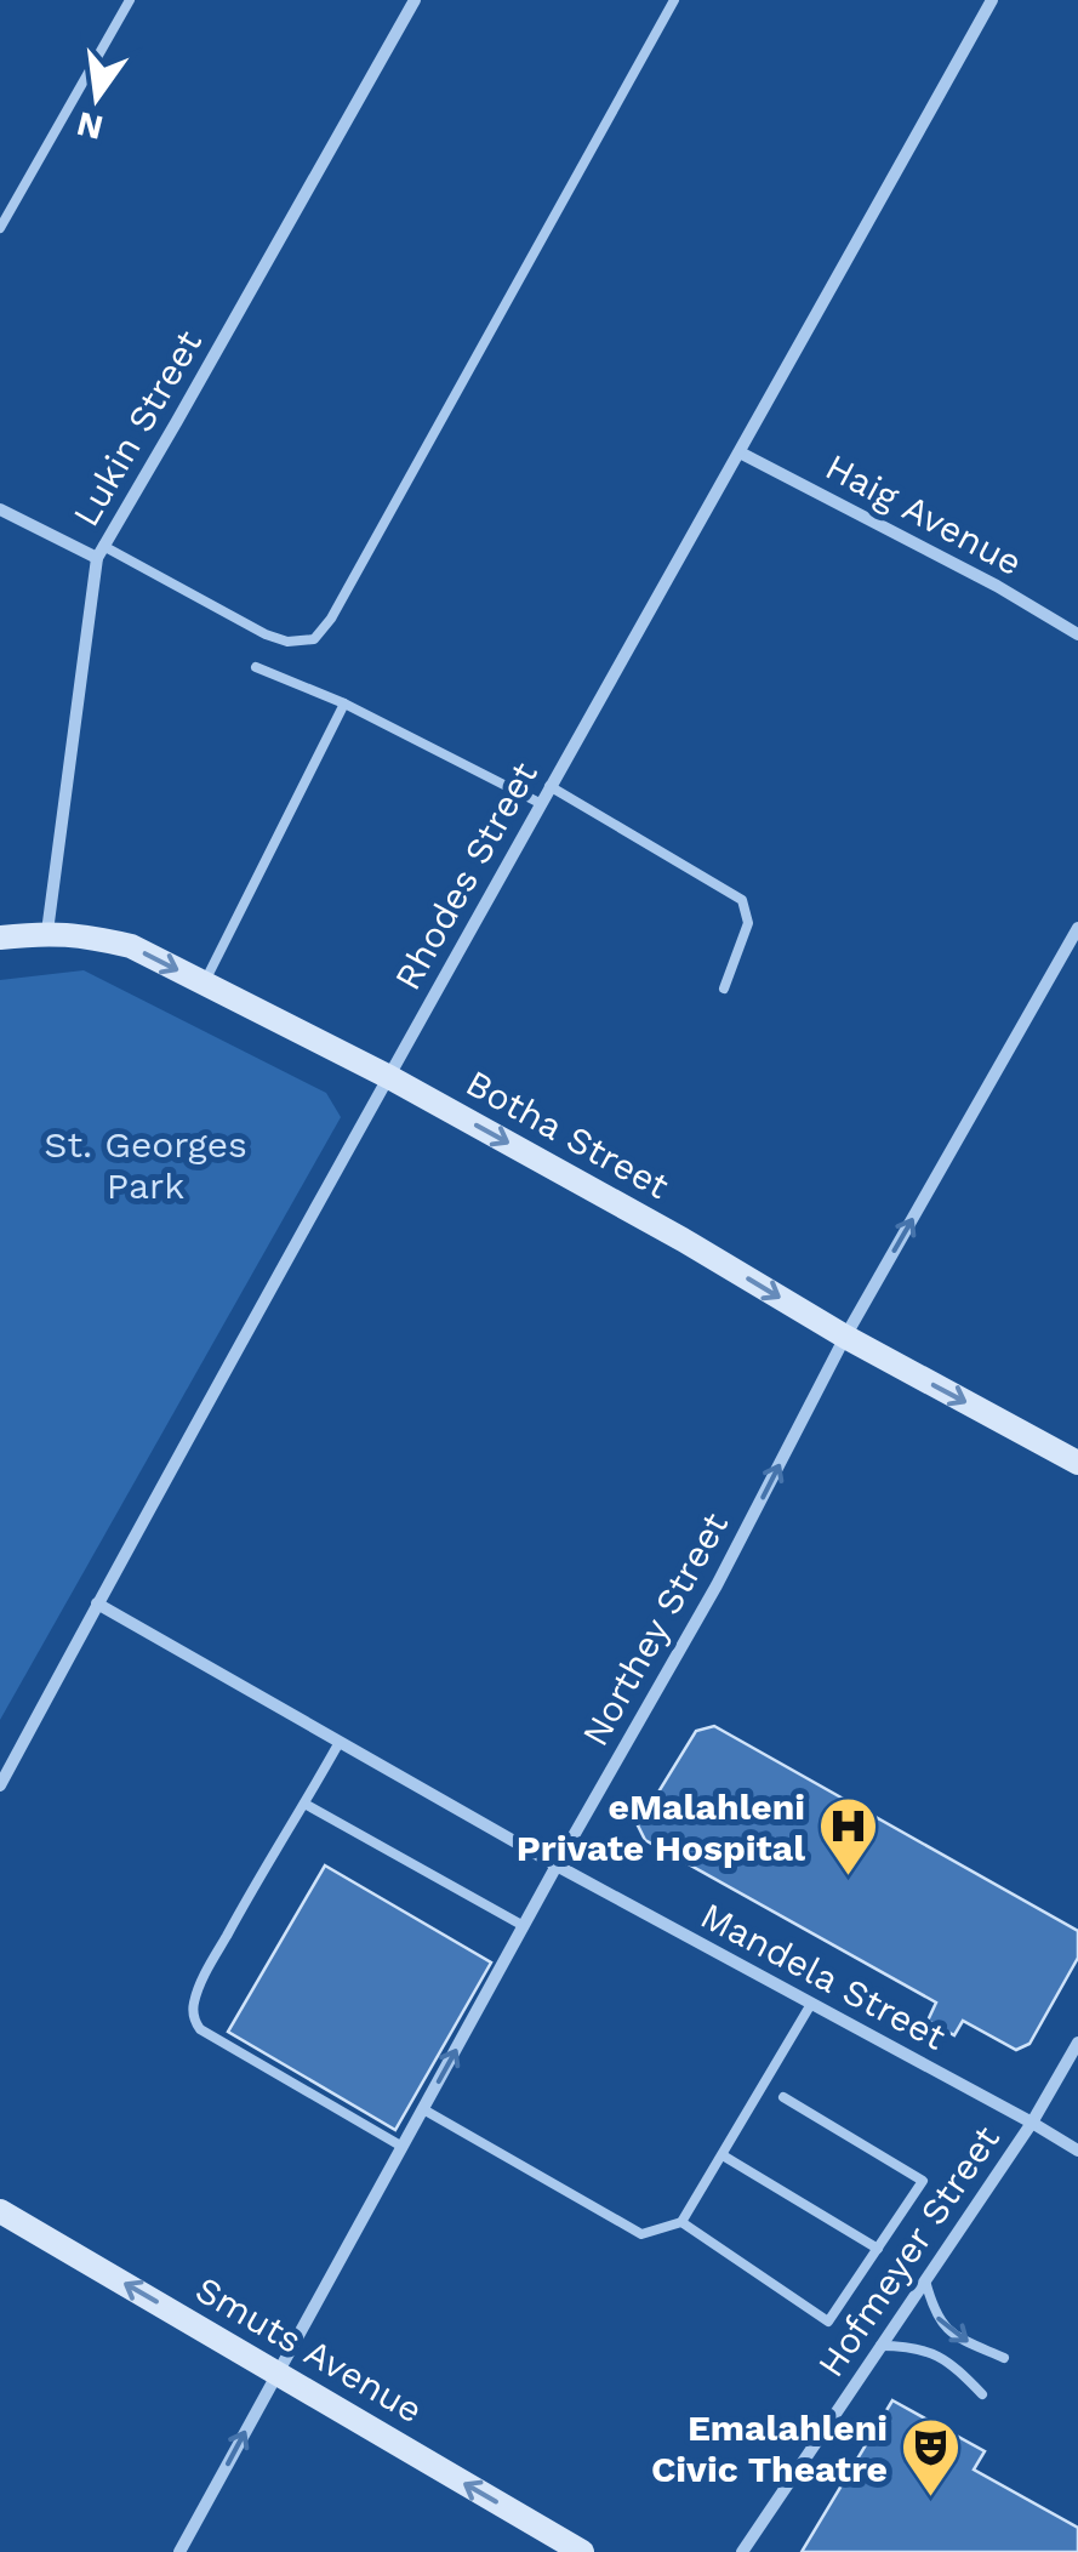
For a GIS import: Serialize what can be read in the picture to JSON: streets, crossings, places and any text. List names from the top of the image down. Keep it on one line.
{"streets":{"main road":["Botha Street","Smuts Avenue"],"street":["Lukin Street","Haig Avenue","Rhodes Street","Northey Street","Mandela Street","Hofmeyer Street"]},"crossings":[["Lukin Street","Botha Street"],["Haig Avenue","Rhodes Street"],["Rhodes Street","Botha Street"],["Rhodes Street","Mandela Street"],["Botha Street","Northey Street"],["Northey Street","Mandela Street"],["Northey Street","Smuts Avenue"],["Mandela Street","Hofmeyer Street"]],"one_way":["Botha Street","Northey Street","Smuts Avenue"],"parks":["St. Georges Park"],"places":{"hospital":["eMalahleni Private Hospital"],"theatre":["Emalahleni Civic Theatre"]},"north":"bottom"}
